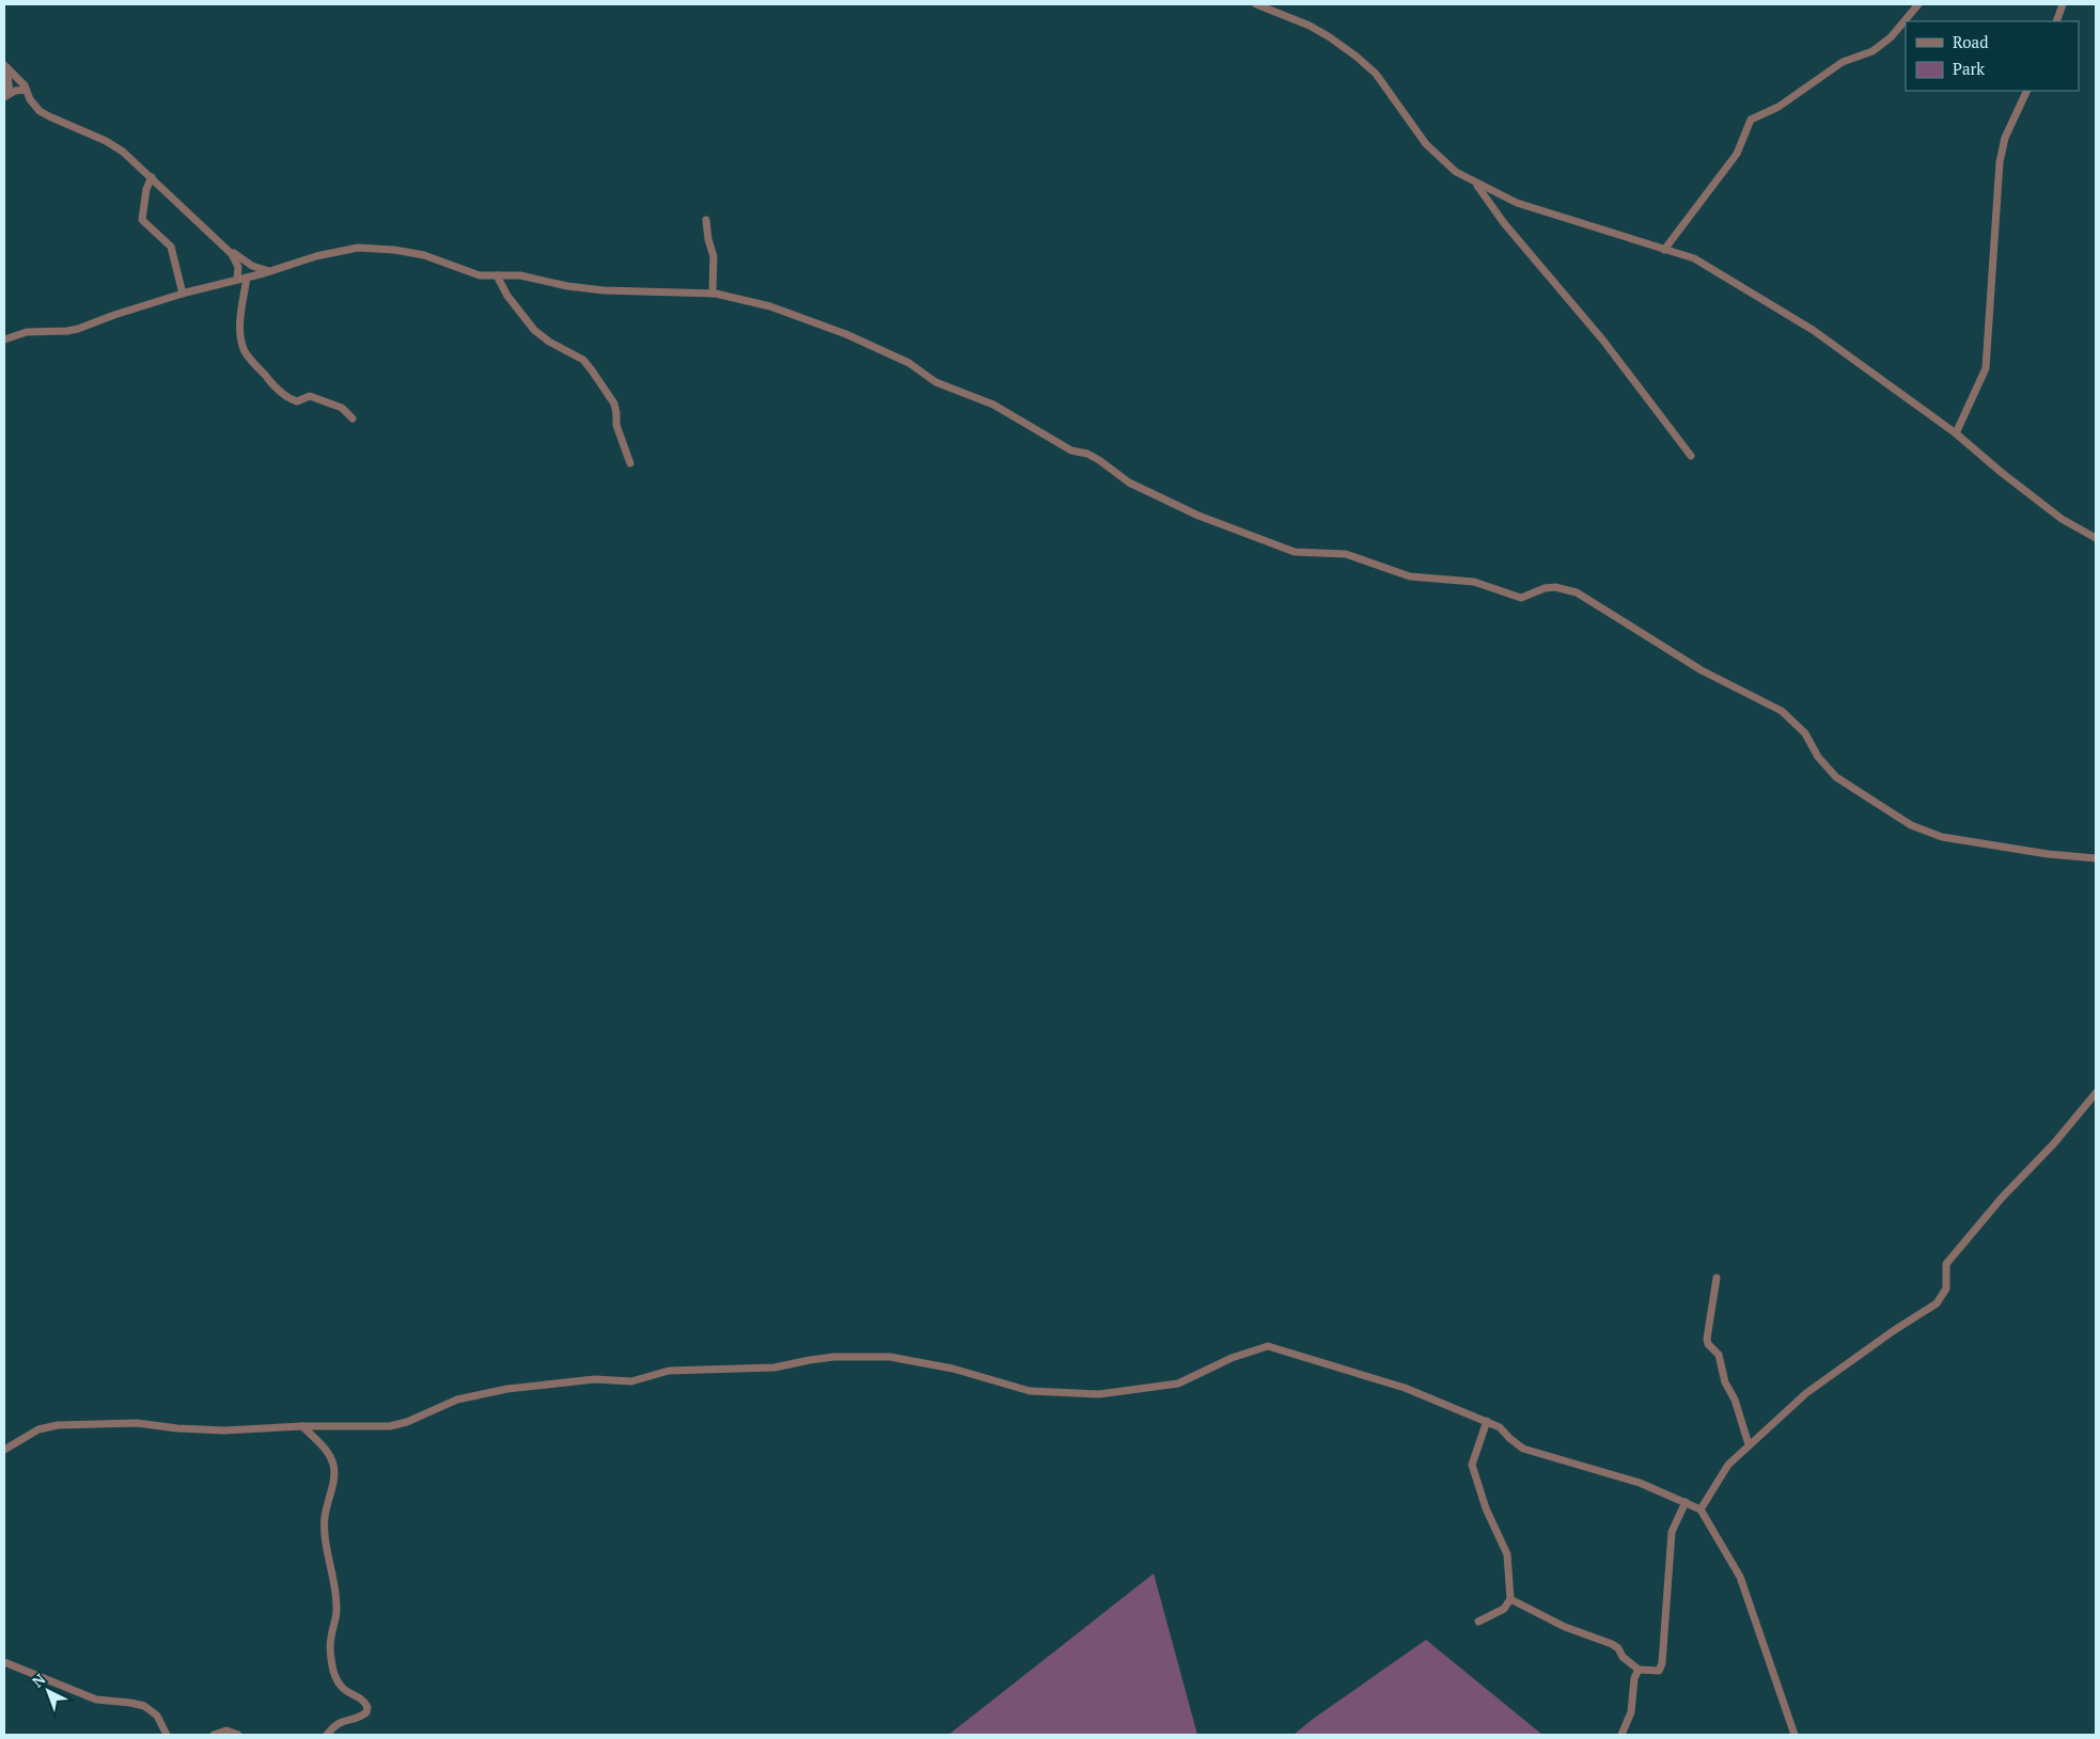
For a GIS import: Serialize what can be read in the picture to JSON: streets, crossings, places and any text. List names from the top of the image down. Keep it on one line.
{"legend":["Road","Park"],"north":"top left"}
